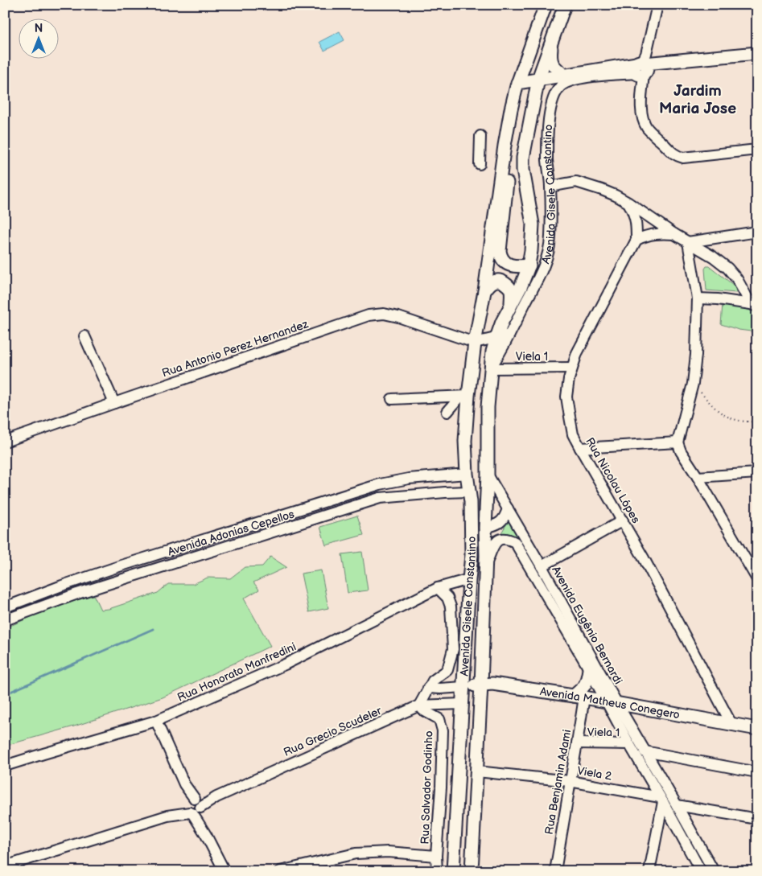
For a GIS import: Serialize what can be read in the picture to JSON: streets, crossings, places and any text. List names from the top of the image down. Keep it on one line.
{"streets":{"main road":["Avenida Gisele Constantino","Avenida Matheus Conegero"],"street":["Rua Antonio Perez Hernandez","Viela 1","Rua Nicolau Lópes","Avenida Adonias Cepellos","Avenida Eugênio Bernardi","Rua Honorato Manfredini","Rua Grecio Scudeler","Viela 2","Rua Benjamin Adami","Rua Salvador Godinho"]},"crossings":[["Avenida Gisele Constantino","Rua Antonio Perez Hernandez"],["Avenida Gisele Constantino","Viela 1"],["Avenida Gisele Constantino","Avenida Adonias Cepellos"],["Avenida Gisele Constantino","Avenida Eugênio Bernardi"],["Avenida Gisele Constantino","Rua Honorato Manfredini"],["Avenida Gisele Constantino","Avenida Matheus Conegero"],["Avenida Gisele Constantino","Rua Grecio Scudeler"],["Avenida Gisele Constantino","Viela 2"],["Viela 1","Rua Nicolau Lópes"],["Viela 1","Avenida Eugênio Bernardi"],["Viela 1","Rua Benjamin Adami"],["Rua Nicolau Lópes","Avenida Matheus Conegero"],["Avenida Eugênio Bernardi","Avenida Matheus Conegero"],["Avenida Eugênio Bernardi","Viela 2"],["Avenida Matheus Conegero","Rua Benjamin Adami"],["Rua Grecio Scudeler","Rua Salvador Godinho"],["Viela 2","Rua Benjamin Adami"]],"districts":["Jardim Maria Jose"],"north":"top"}
